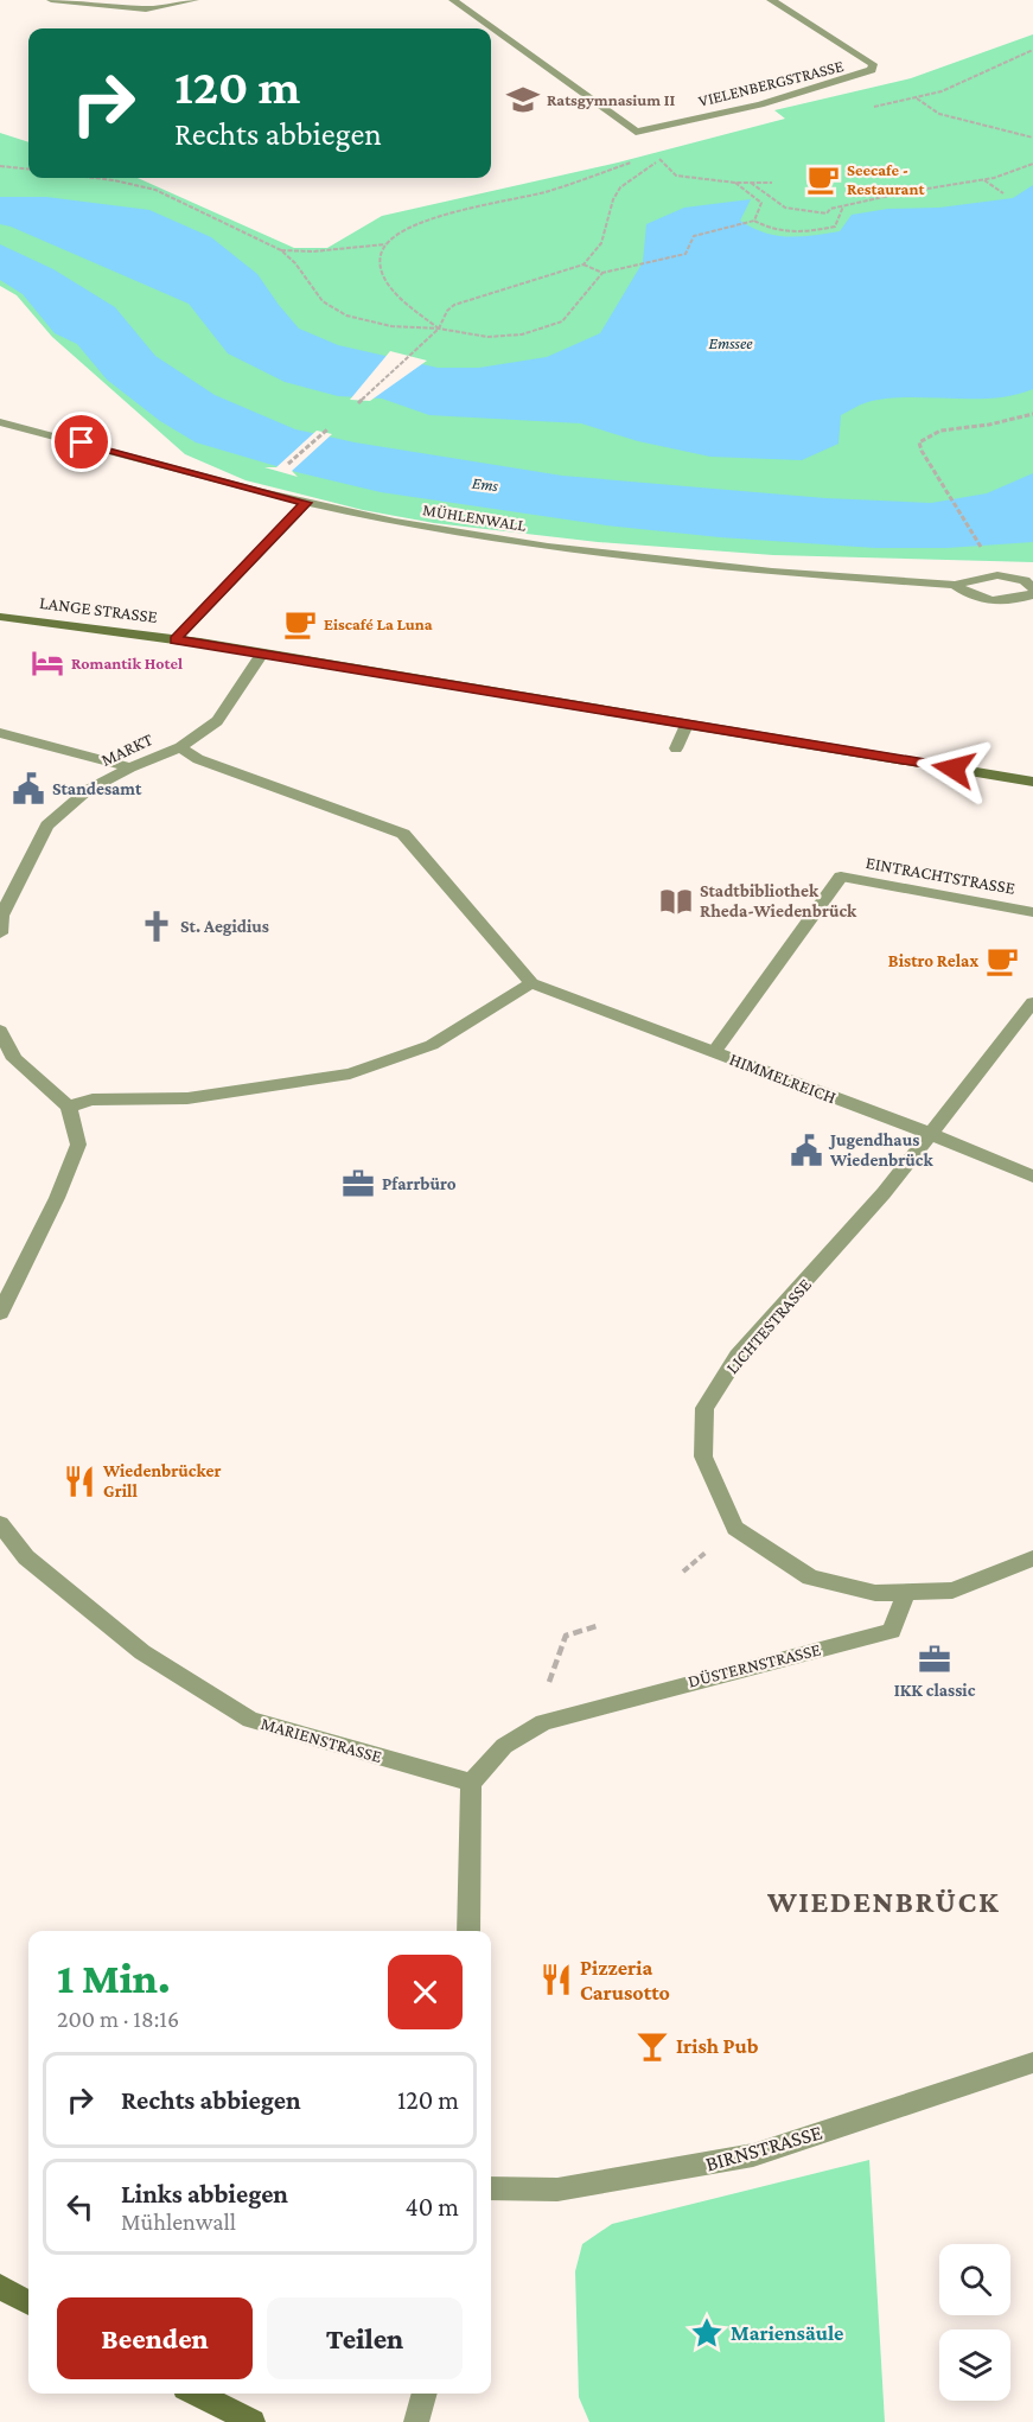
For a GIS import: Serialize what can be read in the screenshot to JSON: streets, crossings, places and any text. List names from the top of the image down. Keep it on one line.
{"streets":{"street":["VIELENBERGSTRASSE","MÜHLENWALL","LANGE STRASSE","MARKT","EINTRACHTSTRASSE","HIMMELREICH","LICHTESTRASSE","DÜSTERNSTRASSE","MARIENSTRASSE","BIRNSTRASSE"]},"crossings":[["LANGE STRASSE","MARKT"],["EINTRACHTSTRASSE","HIMMELREICH"],["HIMMELREICH","LICHTESTRASSE"],["LICHTESTRASSE","DÜSTERNSTRASSE"],["DÜSTERNSTRASSE","MARIENSTRASSE"]],"districts":["WIEDENBRÜCK"],"water":["Emssee","Ems"],"places":{"school or university":["Ratsgymnasium II"],"cafe":["Seecafe - Restaurant","Eiscafé La Luna","Bistro Relax"],"hotel":["Romantik Hotel"],"public building":["Standesamt","Jugendhaus Wiedenbrück"],"library":["Stadtbibliothek Rheda-Wiedenbrück"],"church":["St. Aegidius"],"office":["Pfarrbüro","IKK classic"],"restaurant":["Wiedenbrücker Grill","Pizzeria Carusotto"],"bar":["Irish Pub"],"place":["Mariensäule"]},"page":{"turn":["120 m","Rechts abbiegen"],"heading":["1 Min.","200 m · 18:16"],"list":[{"name":"Rechts abbiegen","value":"120 m"},{"name":"Links abbiegen","note":"Mühlenwall","value":"40 m"}],"buttons":["Beenden","Teilen"]}}
